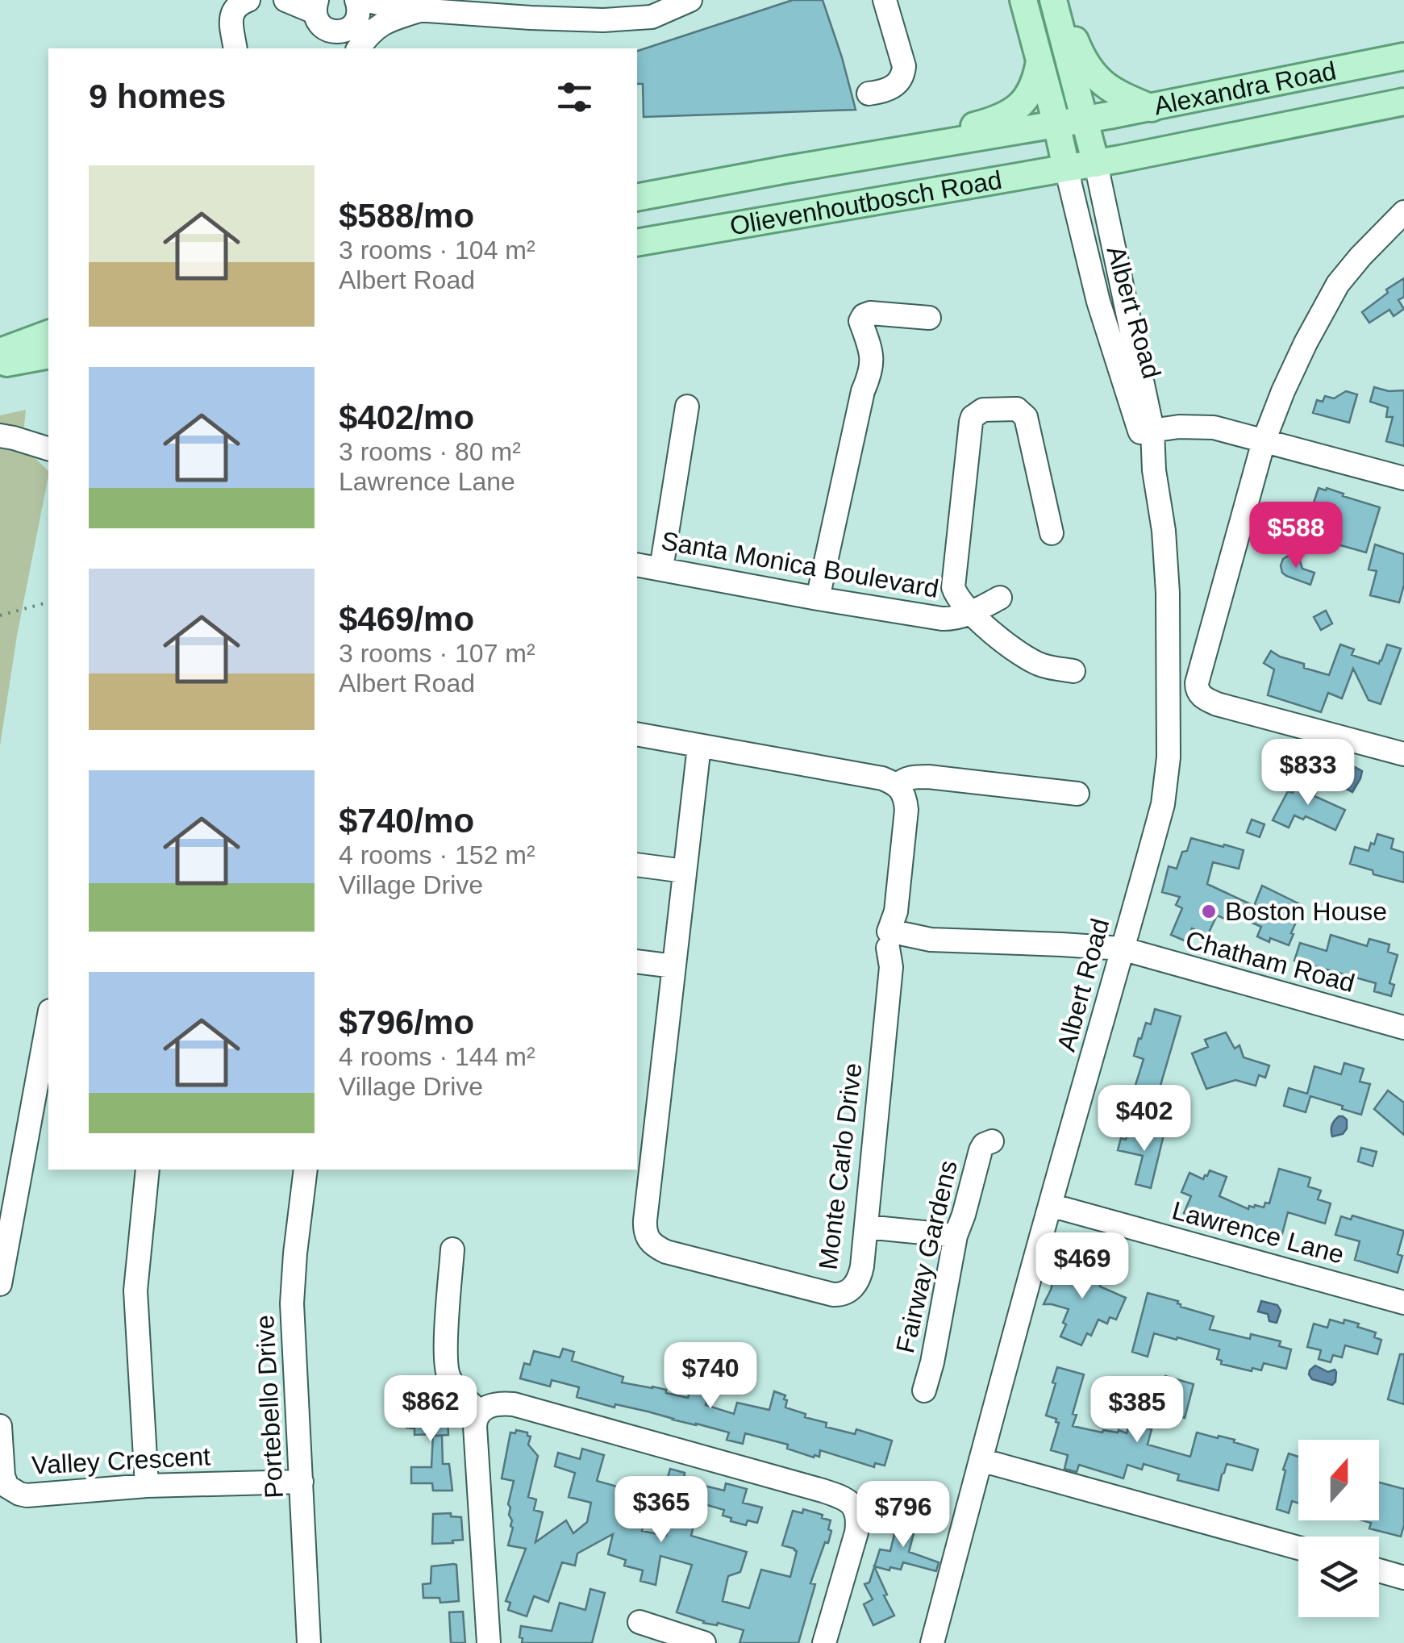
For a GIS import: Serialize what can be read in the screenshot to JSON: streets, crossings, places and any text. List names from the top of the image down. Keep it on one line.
{"streets":{"main road":["Alexandra Road","Olievenhoutbosch Road"],"street":["Albert Road","Santa Monica Boulevard","Chatham Road","Monte Carlo Drive","Lawrence Lane","Fairway Gardens","Portebello Drive","Valley Crescent"]},"crossings":[["Alexandra Road","Olievenhoutbosch Road"],["Alexandra Road","Albert Road"],["Olievenhoutbosch Road","Albert Road"],["Albert Road","Chatham Road"],["Albert Road","Lawrence Lane"],["Chatham Road","Monte Carlo Drive"],["Portebello Drive","Valley Crescent"]],"places":["Boston House"],"north":"top","page":{"heading":"9 homes","list":[{"name":"$588/mo","note":"3 rooms · 104 m² · Albert Road"},{"name":"$402/mo","note":"3 rooms · 80 m² · Lawrence Lane"},{"name":"$469/mo","note":"3 rooms · 107 m² · Albert Road"},{"name":"$740/mo","note":"4 rooms · 152 m² · Village Drive"},{"name":"$796/mo","note":"4 rooms · 144 m² · Village Drive"}],"price":["$588","$833","$402","$469","$740","$862","$385","$365","$796"]}}
